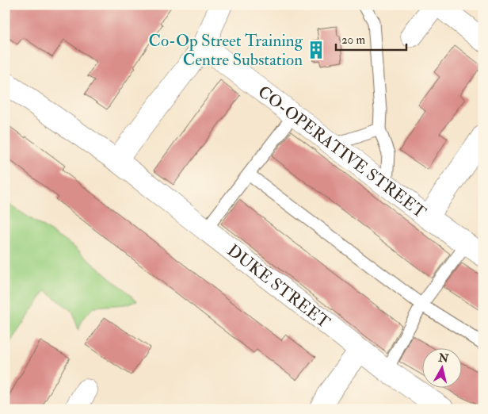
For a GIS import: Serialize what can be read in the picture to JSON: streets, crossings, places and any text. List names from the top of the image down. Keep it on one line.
{"streets":{"street":["CO-OPERATIVE STREET","DUKE STREET"]},"places":{"building":["Co-Op Street Training Centre Substation"]},"scale_bar":"20 m","north":"top"}
